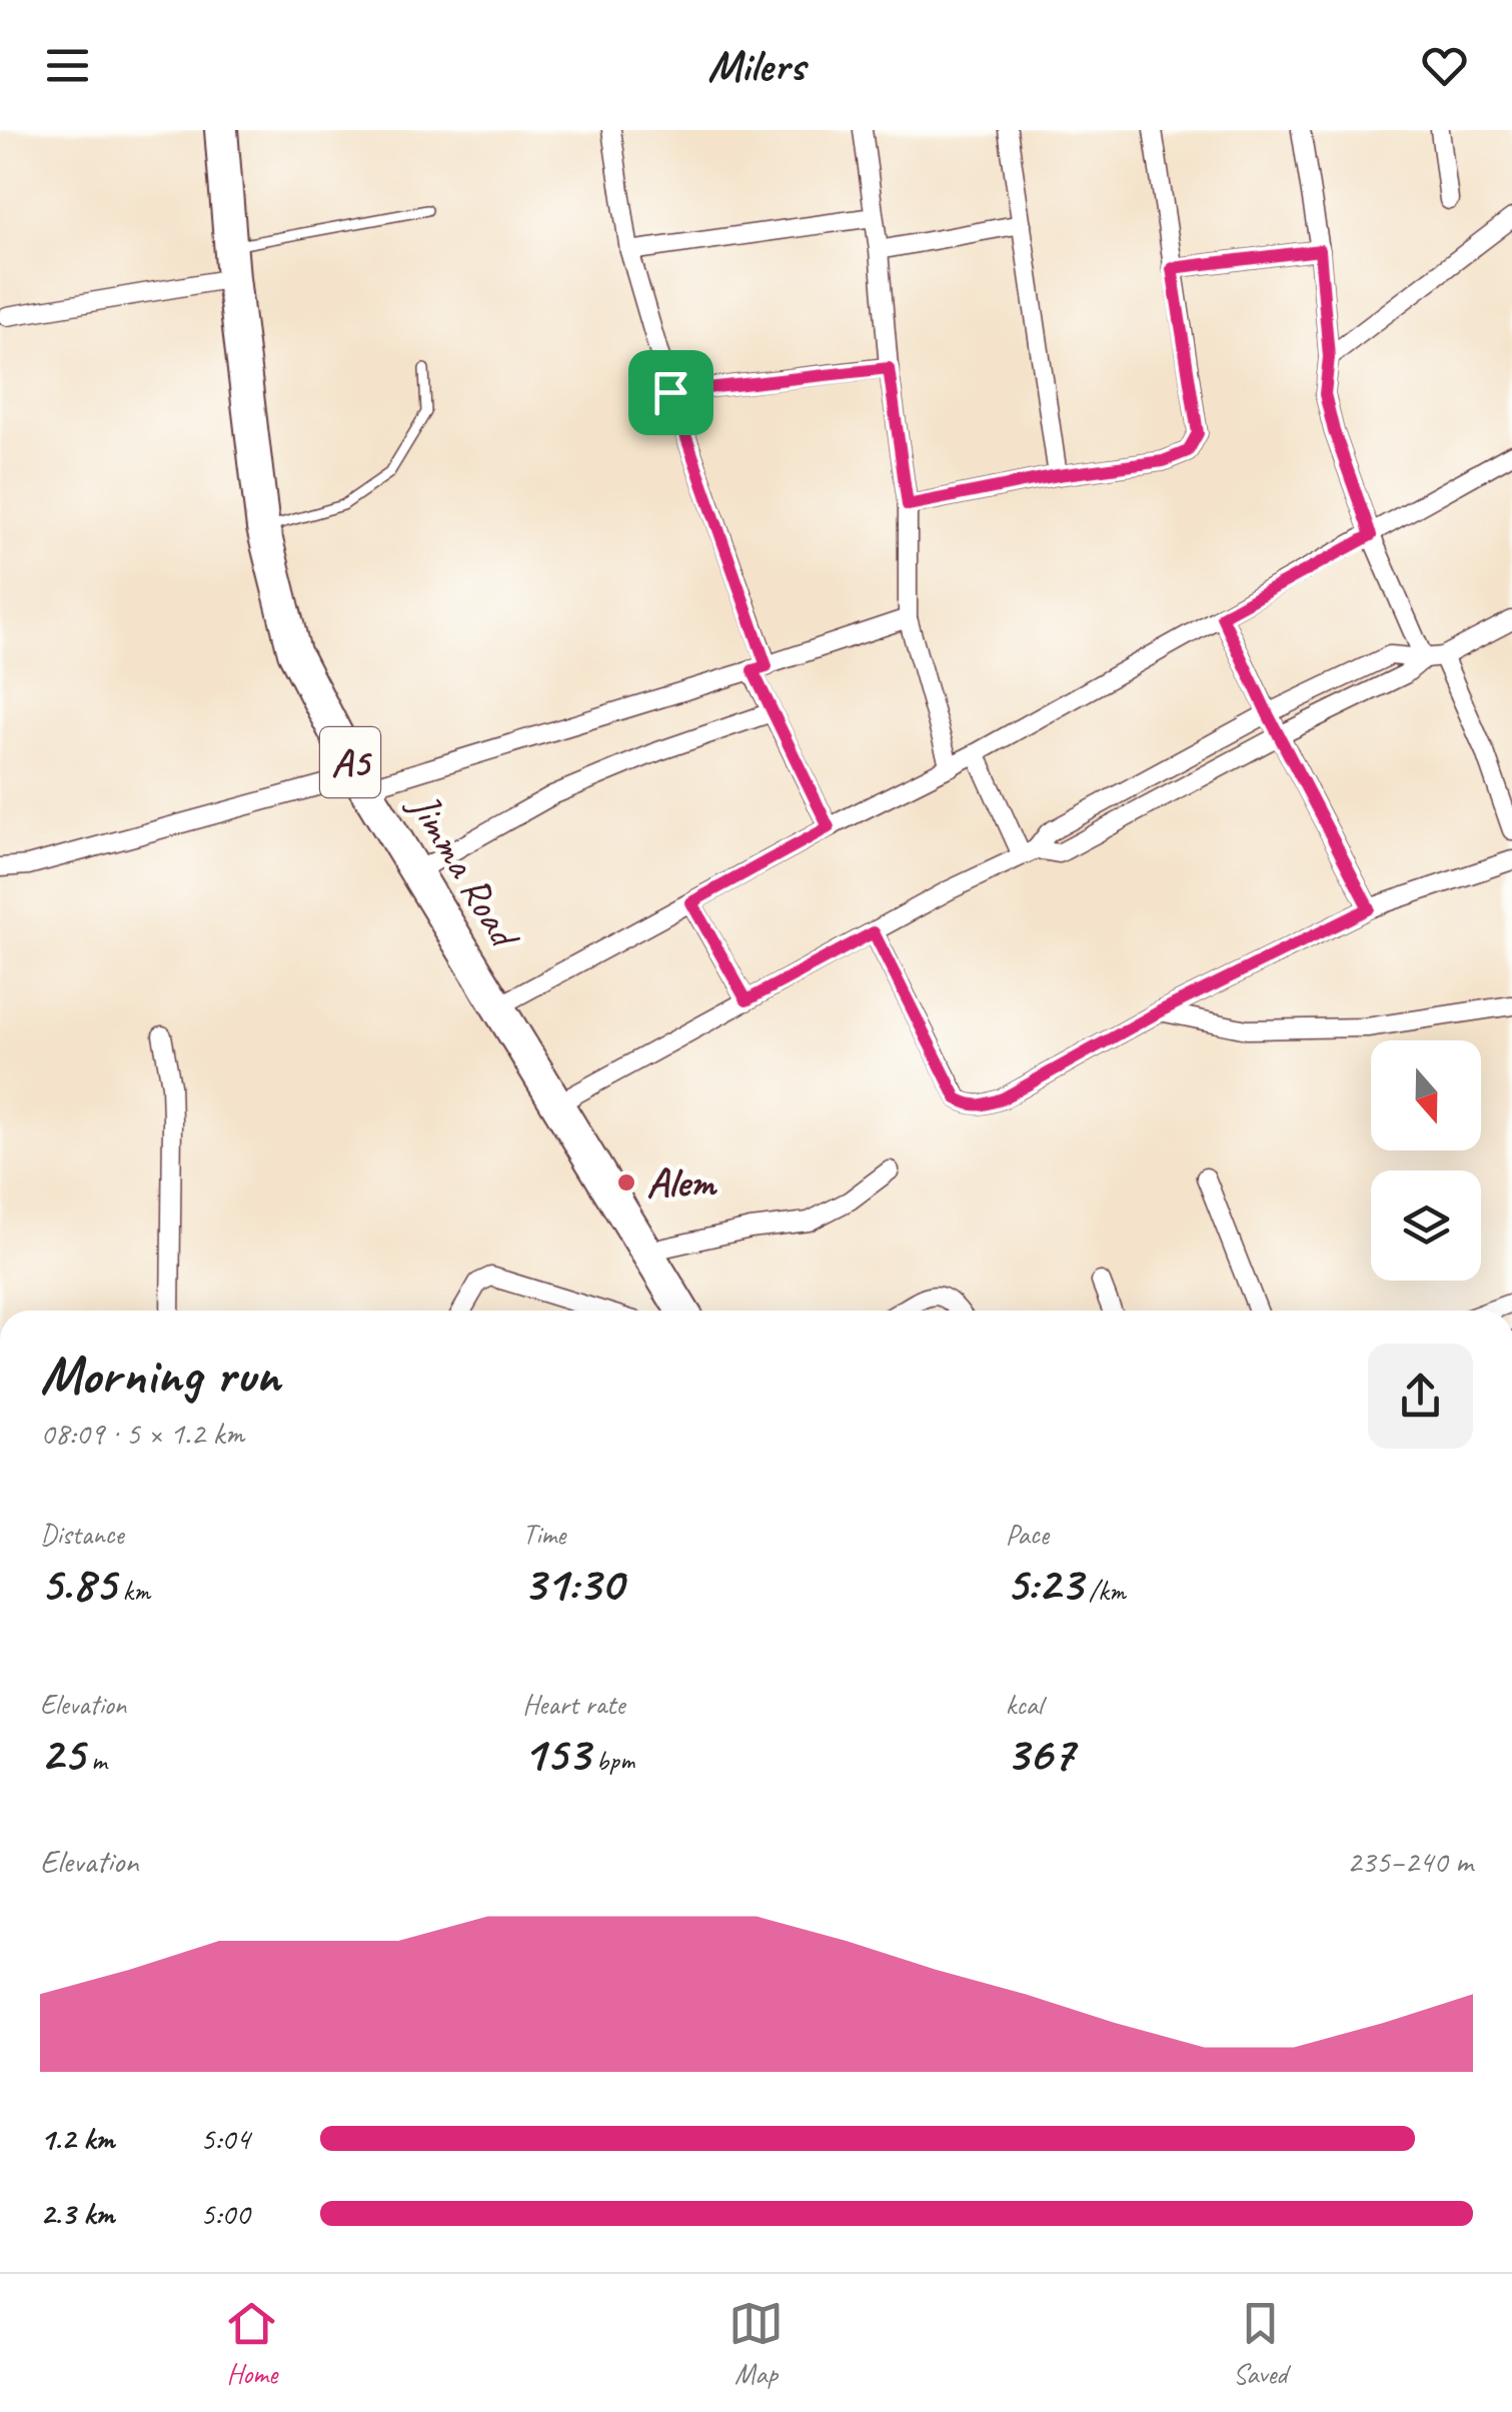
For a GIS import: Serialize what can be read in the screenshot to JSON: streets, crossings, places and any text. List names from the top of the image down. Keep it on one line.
{"streets":{"highway":["A5","Jimma Road"]},"places":["Alem"],"north":"bottom","page":{"header":"Milers","heading":["Morning run","08:09 · 5 × 1.2 km"],"stats":[["Distance","5.85 km"],["Time","31:30"],["Pace","5:23 /km"],["Elevation","25 m"],["Heart rate","153 bpm"],["kcal","367"]],"chart":["Elevation","235–240 m"],"list":[{"name":"1.2 km","note":"5:04"},{"name":"2.3 km","note":"5:00"}],"tabs":["Home","Map","Saved"]}}
